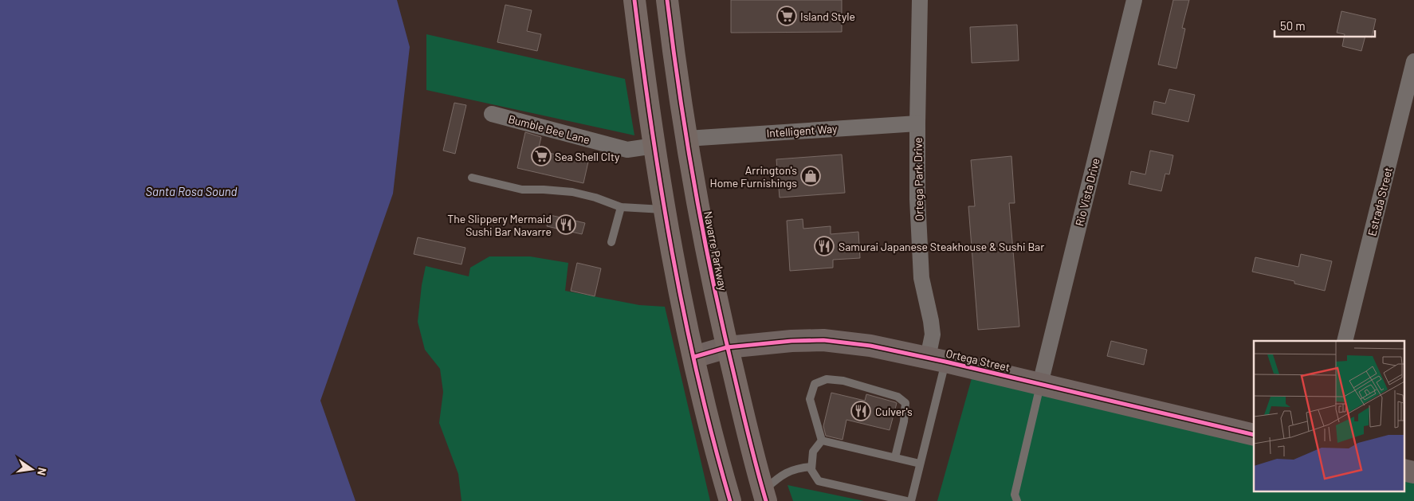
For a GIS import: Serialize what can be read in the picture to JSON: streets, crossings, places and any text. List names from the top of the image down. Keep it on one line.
{"streets":{"highway":["Navarre Parkway"],"street":["Bumble Bee Lane","Intelligent Way","Ortega Park Drive","Rio Vista Drive","Estrada Street","Ortega Street"]},"crossings":[["Intelligent Way","Ortega Park Drive"],["Intelligent Way","Navarre Parkway"],["Ortega Park Drive","Ortega Street"],["Rio Vista Drive","Ortega Street"],["Navarre Parkway","Ortega Street"]],"water":["Santa Rosa Sound"],"places":{"supermarket":["Island Style","Sea Shell CIty"],"shop":["Arrington's Home Furnishings"],"restaurant":["The Slippery Mermaid Sushi Bar Navarre","Samurai Japanese Steakhouse & Sushi Bar","Culver's"]},"scale_bar":"50 m","north":"right"}
